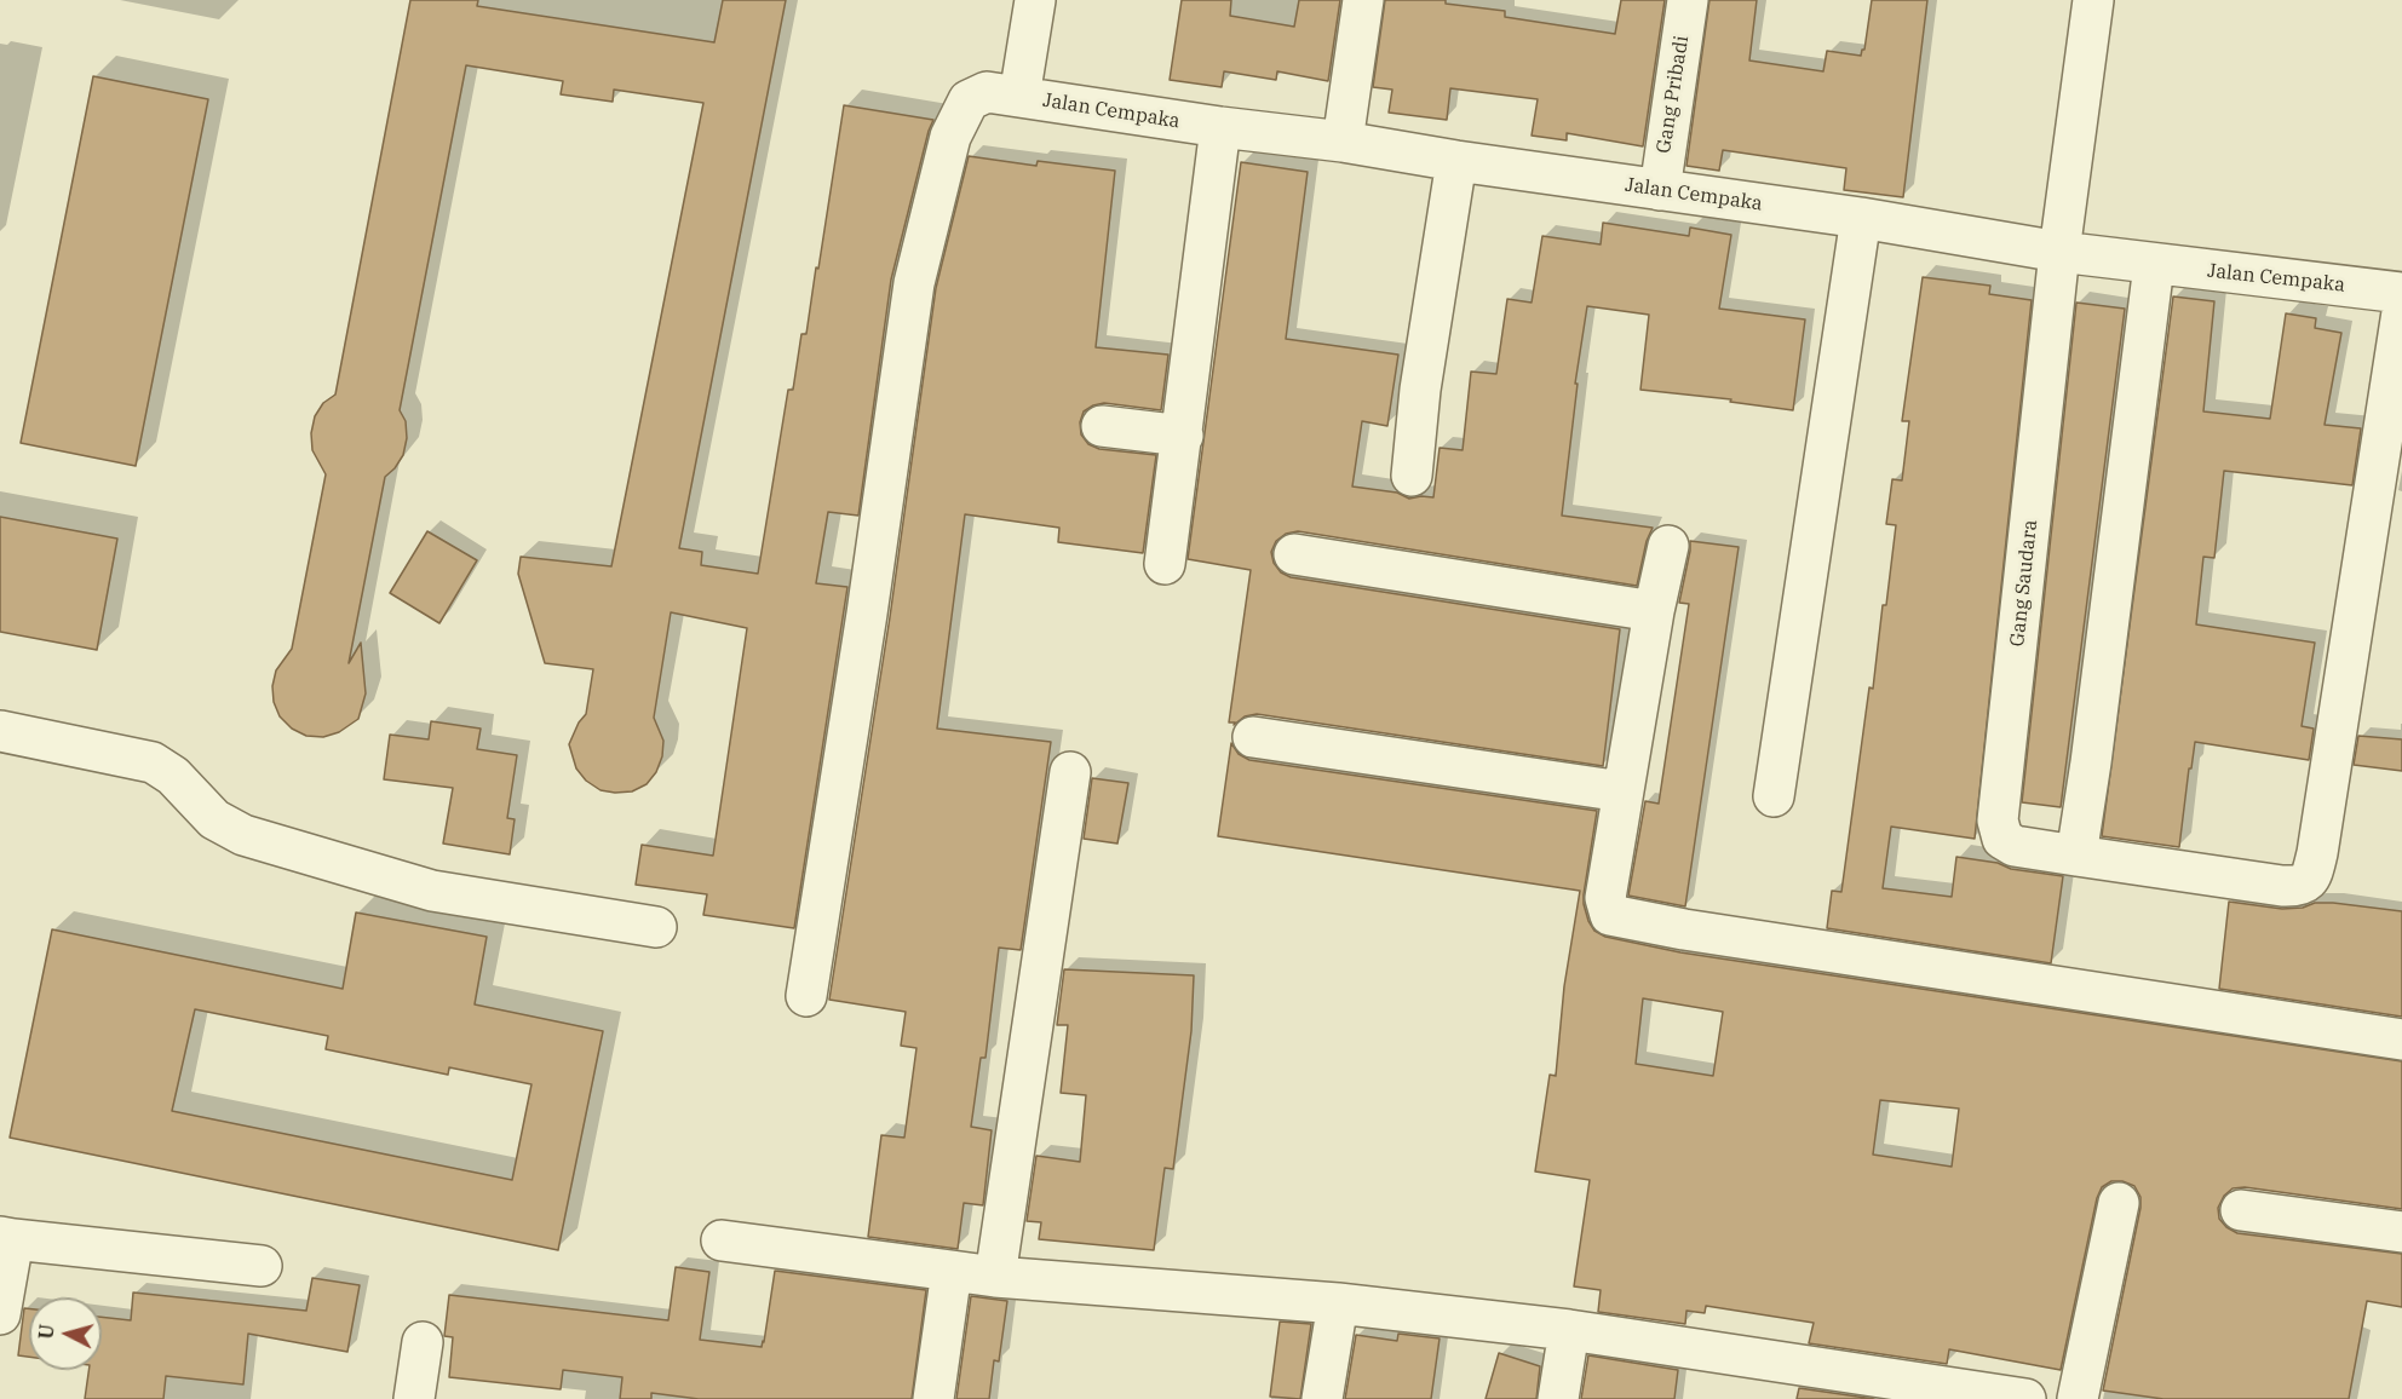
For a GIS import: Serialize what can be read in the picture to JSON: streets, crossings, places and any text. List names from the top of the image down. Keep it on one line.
{"streets":{"street":["Gang Pribadi","Jalan Cempaka","Gang Saudara"]},"crossings":[["Gang Pribadi","Jalan Cempaka"],["Jalan Cempaka","Gang Saudara"]],"north":"left"}
